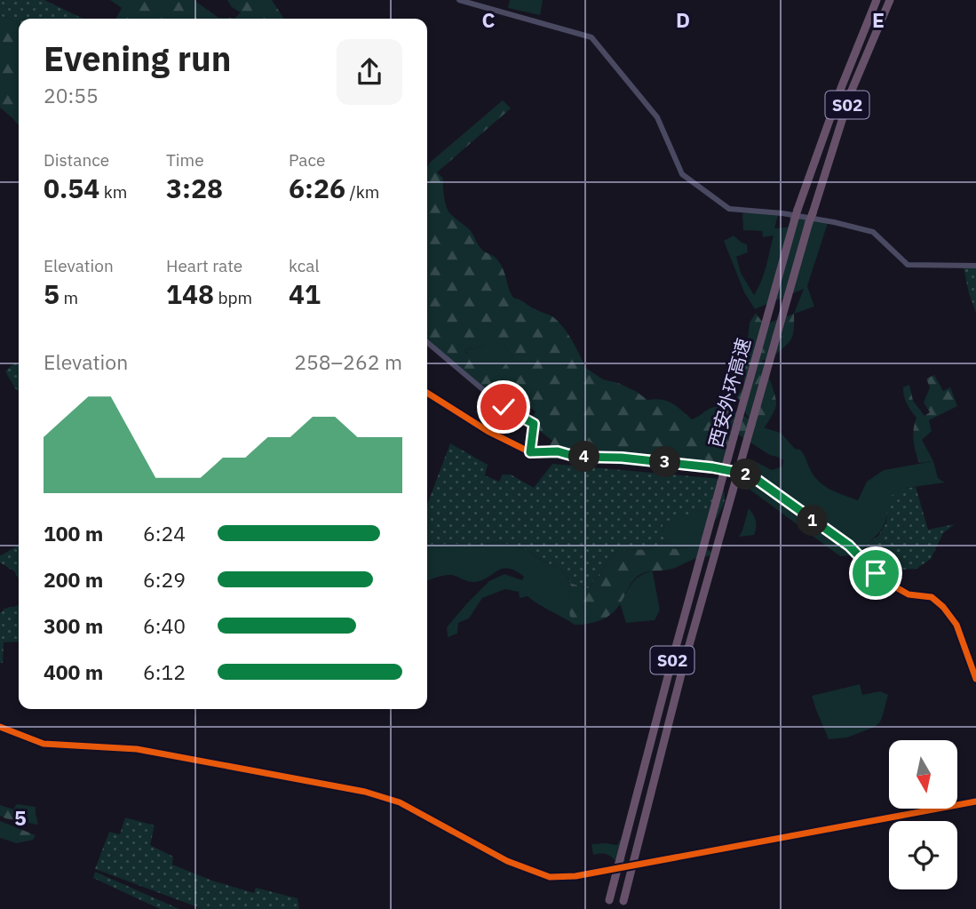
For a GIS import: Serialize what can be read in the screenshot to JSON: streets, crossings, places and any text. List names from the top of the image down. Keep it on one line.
{"streets":{"highway":["S02","西安外环高速"]},"north":"bottom","page":{"heading":["Evening run","20:55"],"stats":[["Distance","0.54 km"],["Time","3:28"],["Pace","6:26 /km"],["Elevation","5 m"],["Heart rate","148 bpm"],["kcal","41"]],"chart":["Elevation","258–262 m"],"pins":["4","3","2","1"],"list":[{"name":"100 m","note":"6:24"},{"name":"200 m","note":"6:29"},{"name":"300 m","note":"6:40"},{"name":"400 m","note":"6:12"}]},"grid":{"columns":["C","D","E"],"rows":["5"]}}
